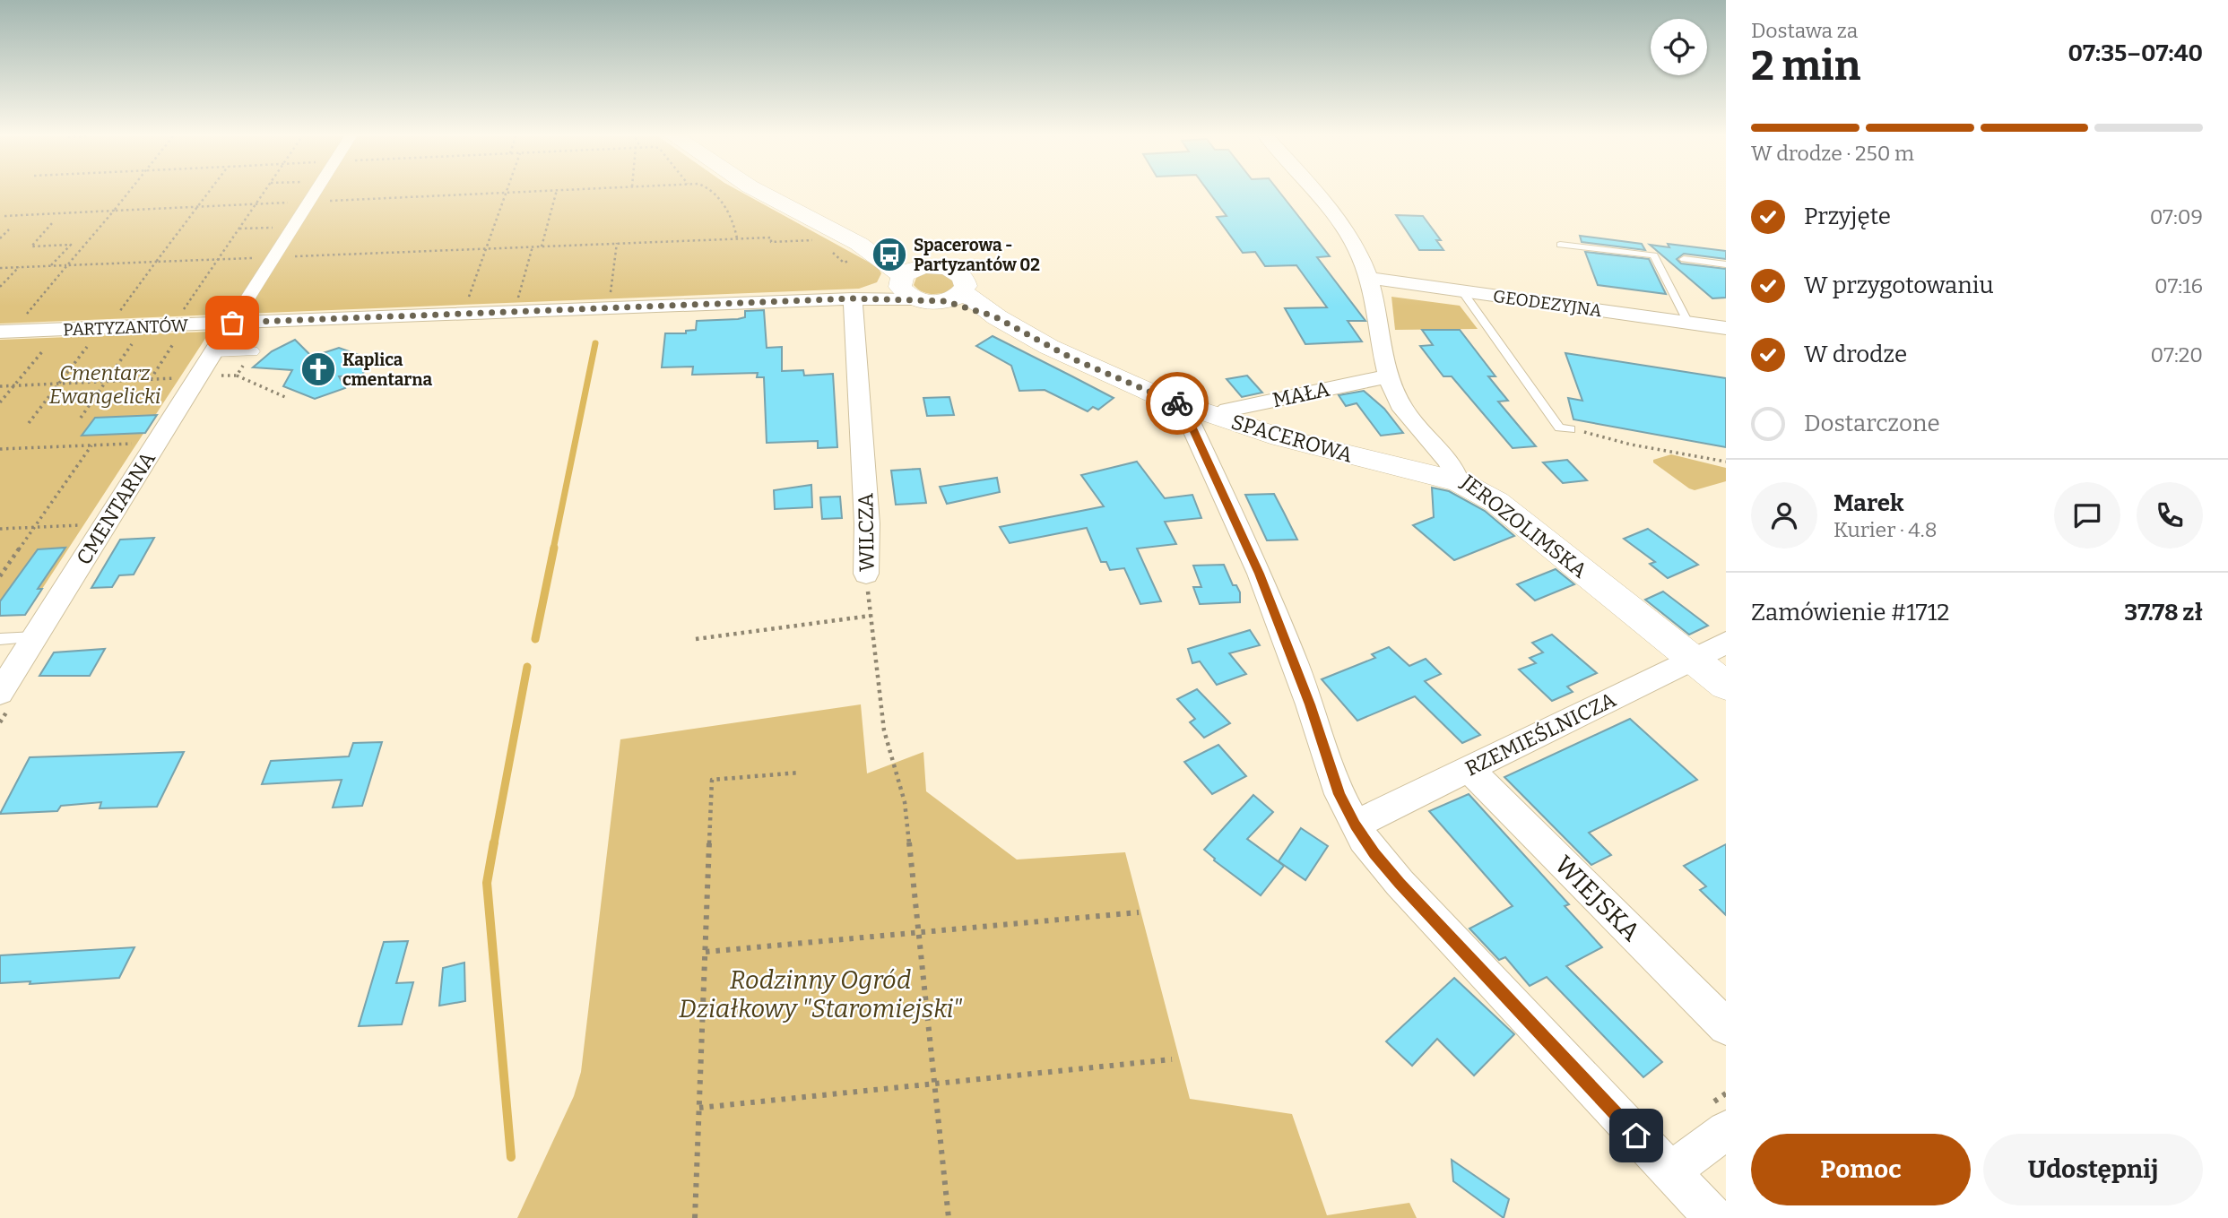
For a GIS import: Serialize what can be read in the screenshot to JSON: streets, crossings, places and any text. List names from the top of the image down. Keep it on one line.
{"streets":{"street":["GEODEZYJNA","PARTYZANTÓW","MAŁA","SPACEROWA","CMENTARNA","JEROZOLIMSKA","WILCZA","RZEMIEŚLNICZA","WIEJSKA"]},"crossings":[["GEODEZYJNA","JEROZOLIMSKA"],["PARTYZANTÓW","SPACEROWA"],["PARTYZANTÓW","CMENTARNA"],["PARTYZANTÓW","WILCZA"],["MAŁA","SPACEROWA"],["MAŁA","JEROZOLIMSKA"],["SPACEROWA","JEROZOLIMSKA"],["JEROZOLIMSKA","RZEMIEŚLNICZA"],["RZEMIEŚLNICZA","WIEJSKA"]],"parks":["Cmentarz Ewangelicki","Rodzinny Ogród Działkowy \"Staromiejski\""],"places":{"bus stop":["Spacerowa - Partyzantów 02"],"church":["Kaplica cmentarna"]},"page":{"heading":["2 min","Dostawa za","07:35–07:40"],"panel":["Marek","Kurier · 4.8","Zamówienie #1712","37.78 zł"],"bar":"W drodze · 250 m","list":[["Przyjęte","07:09"],["W przygotowaniu","07:16"],["W drodze","07:20"],"Dostarczone"],"buttons":["Pomoc","Udostępnij"]}}
